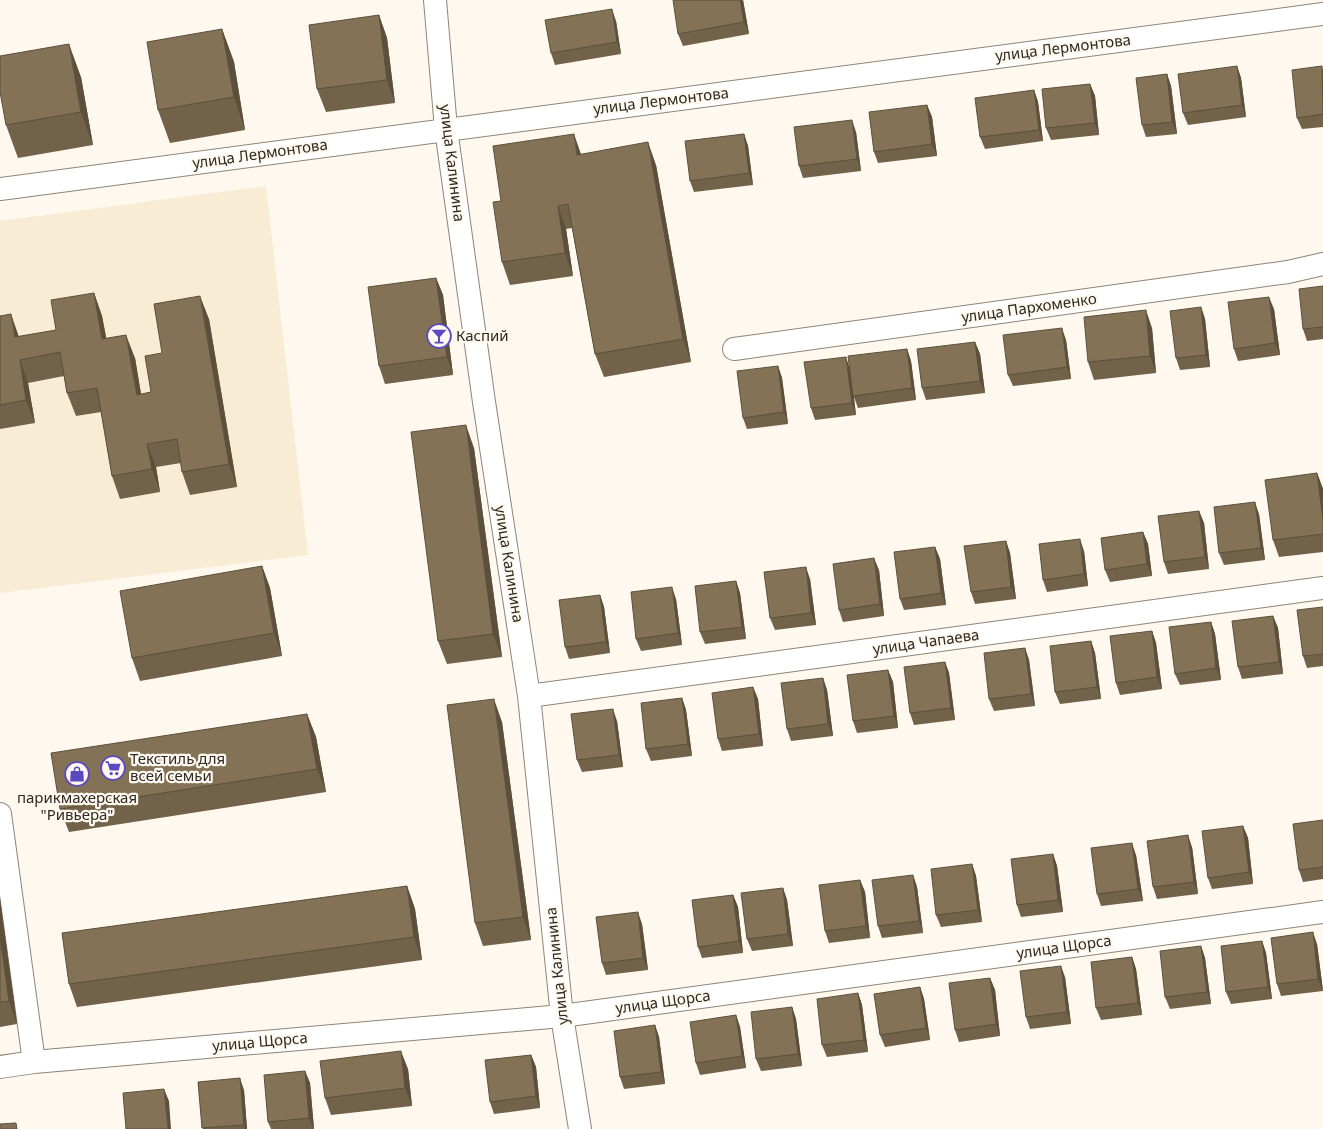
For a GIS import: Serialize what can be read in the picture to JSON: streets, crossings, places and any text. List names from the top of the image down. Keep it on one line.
{"streets":{"street":["улица Лермонтова","улица Калинина","улица Пархоменко","улица Чапаева","улица Щорса"]},"crossings":[["улица Лермонтова","улица Калинина"],["улица Калинина","улица Чапаева"],["улица Калинина","улица Щорса"]],"places":{"bar":["Каспий"],"supermarket":["Текстиль для всей семьи"],"shop":["парикмахерская \"Ривьера\""]}}
